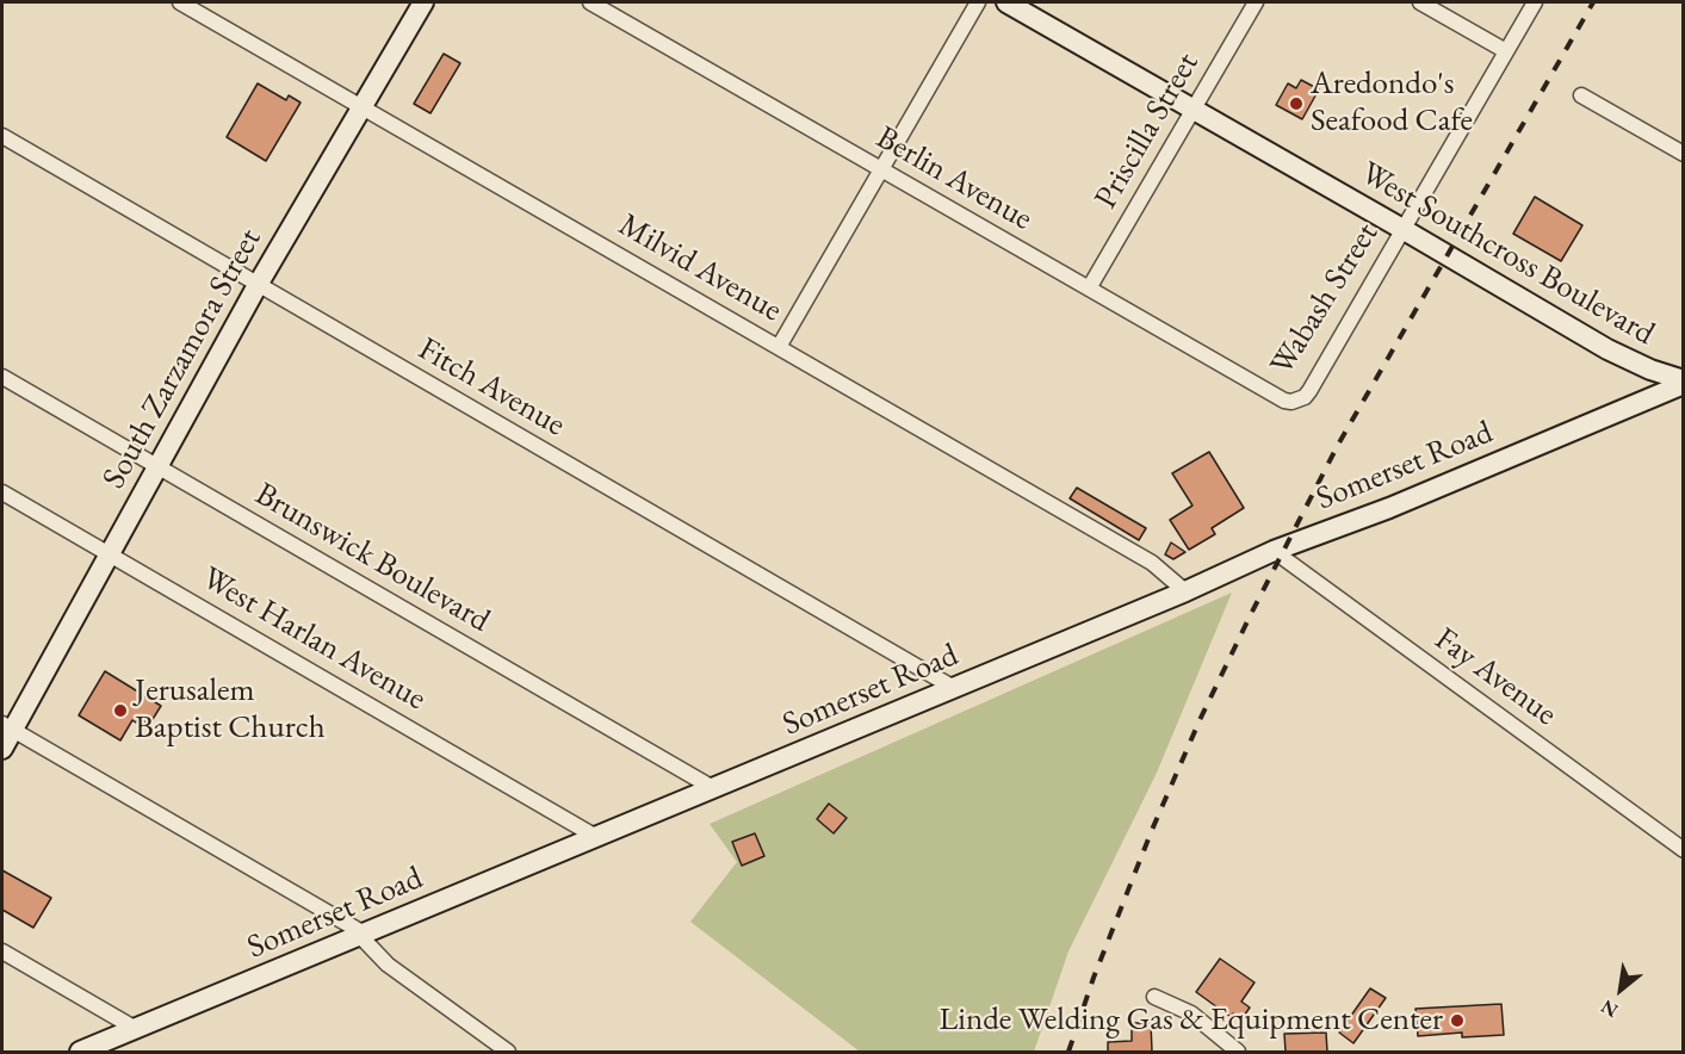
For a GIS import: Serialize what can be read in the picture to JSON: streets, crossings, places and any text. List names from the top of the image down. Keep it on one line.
{"streets":{"main road":["West Southcross Boulevard","South Zarzamora Street","Somerset Road"],"street":["Priscilla Street","Berlin Avenue","Milvid Avenue","Wabash Street","Fitch Avenue","Brunswick Boulevard","West Harlan Avenue","Fay Avenue"]},"crossings":[["Priscilla Street","Berlin Avenue"],["Priscilla Street","West Southcross Boulevard"],["Berlin Avenue","Wabash Street"],["West Southcross Boulevard","Wabash Street"],["West Southcross Boulevard","Somerset Road"],["Milvid Avenue","South Zarzamora Street"],["Milvid Avenue","Somerset Road"],["South Zarzamora Street","Fitch Avenue"],["South Zarzamora Street","Brunswick Boulevard"],["South Zarzamora Street","West Harlan Avenue"],["Fitch Avenue","Somerset Road"],["Somerset Road","Brunswick Boulevard"],["Somerset Road","West Harlan Avenue"],["Somerset Road","Fay Avenue"]],"places":["Aredondo's Seafood Cafe","Jerusalem Baptist Church","Linde Welding Gas & Equipment Center"],"north":"bottom left"}
